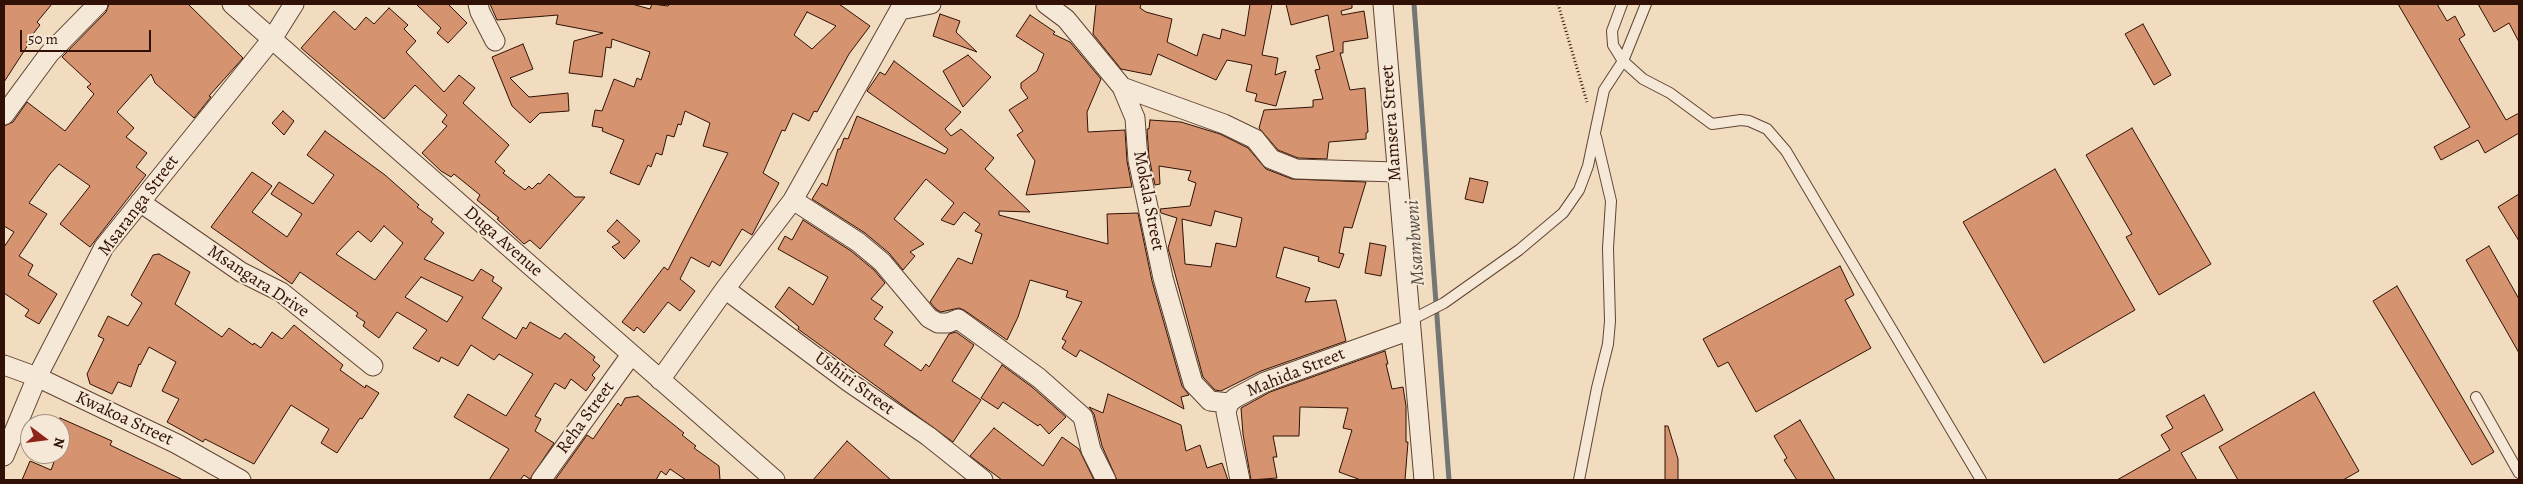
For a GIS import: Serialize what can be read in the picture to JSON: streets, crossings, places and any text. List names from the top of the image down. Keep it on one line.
{"streets":{"street":["Mamsera Street","Mokala Street","Msaranga Street","Duga Avenue","Msangara Drive","Mahida Street","Ushiri Street","Reha Street","Kwakoa Street"]},"crossings":[["Mamsera Street","Mahida Street"],["Mokala Street","Mahida Street"],["Msaranga Street","Duga Avenue"],["Msaranga Street","Msangara Drive"],["Msaranga Street","Kwakoa Street"],["Duga Avenue","Reha Street"]],"water":["Msambweni"],"scale_bar":"50 m","north":"right"}
